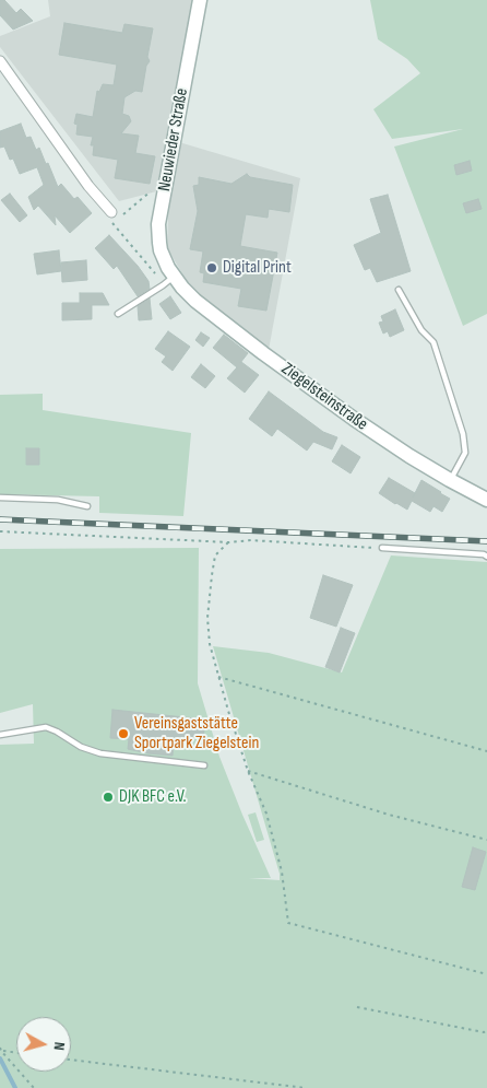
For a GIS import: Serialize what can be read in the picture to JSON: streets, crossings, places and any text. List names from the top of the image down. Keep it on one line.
{"streets":{"street":["Neuwieder Straße","Ziegelsteinstraße"]},"crossings":[["Neuwieder Straße","Ziegelsteinstraße"]],"places":["Digital Print","Vereinsgaststätte Sportpark Ziegelstein","DJK BFC e.V."],"north":"right"}
